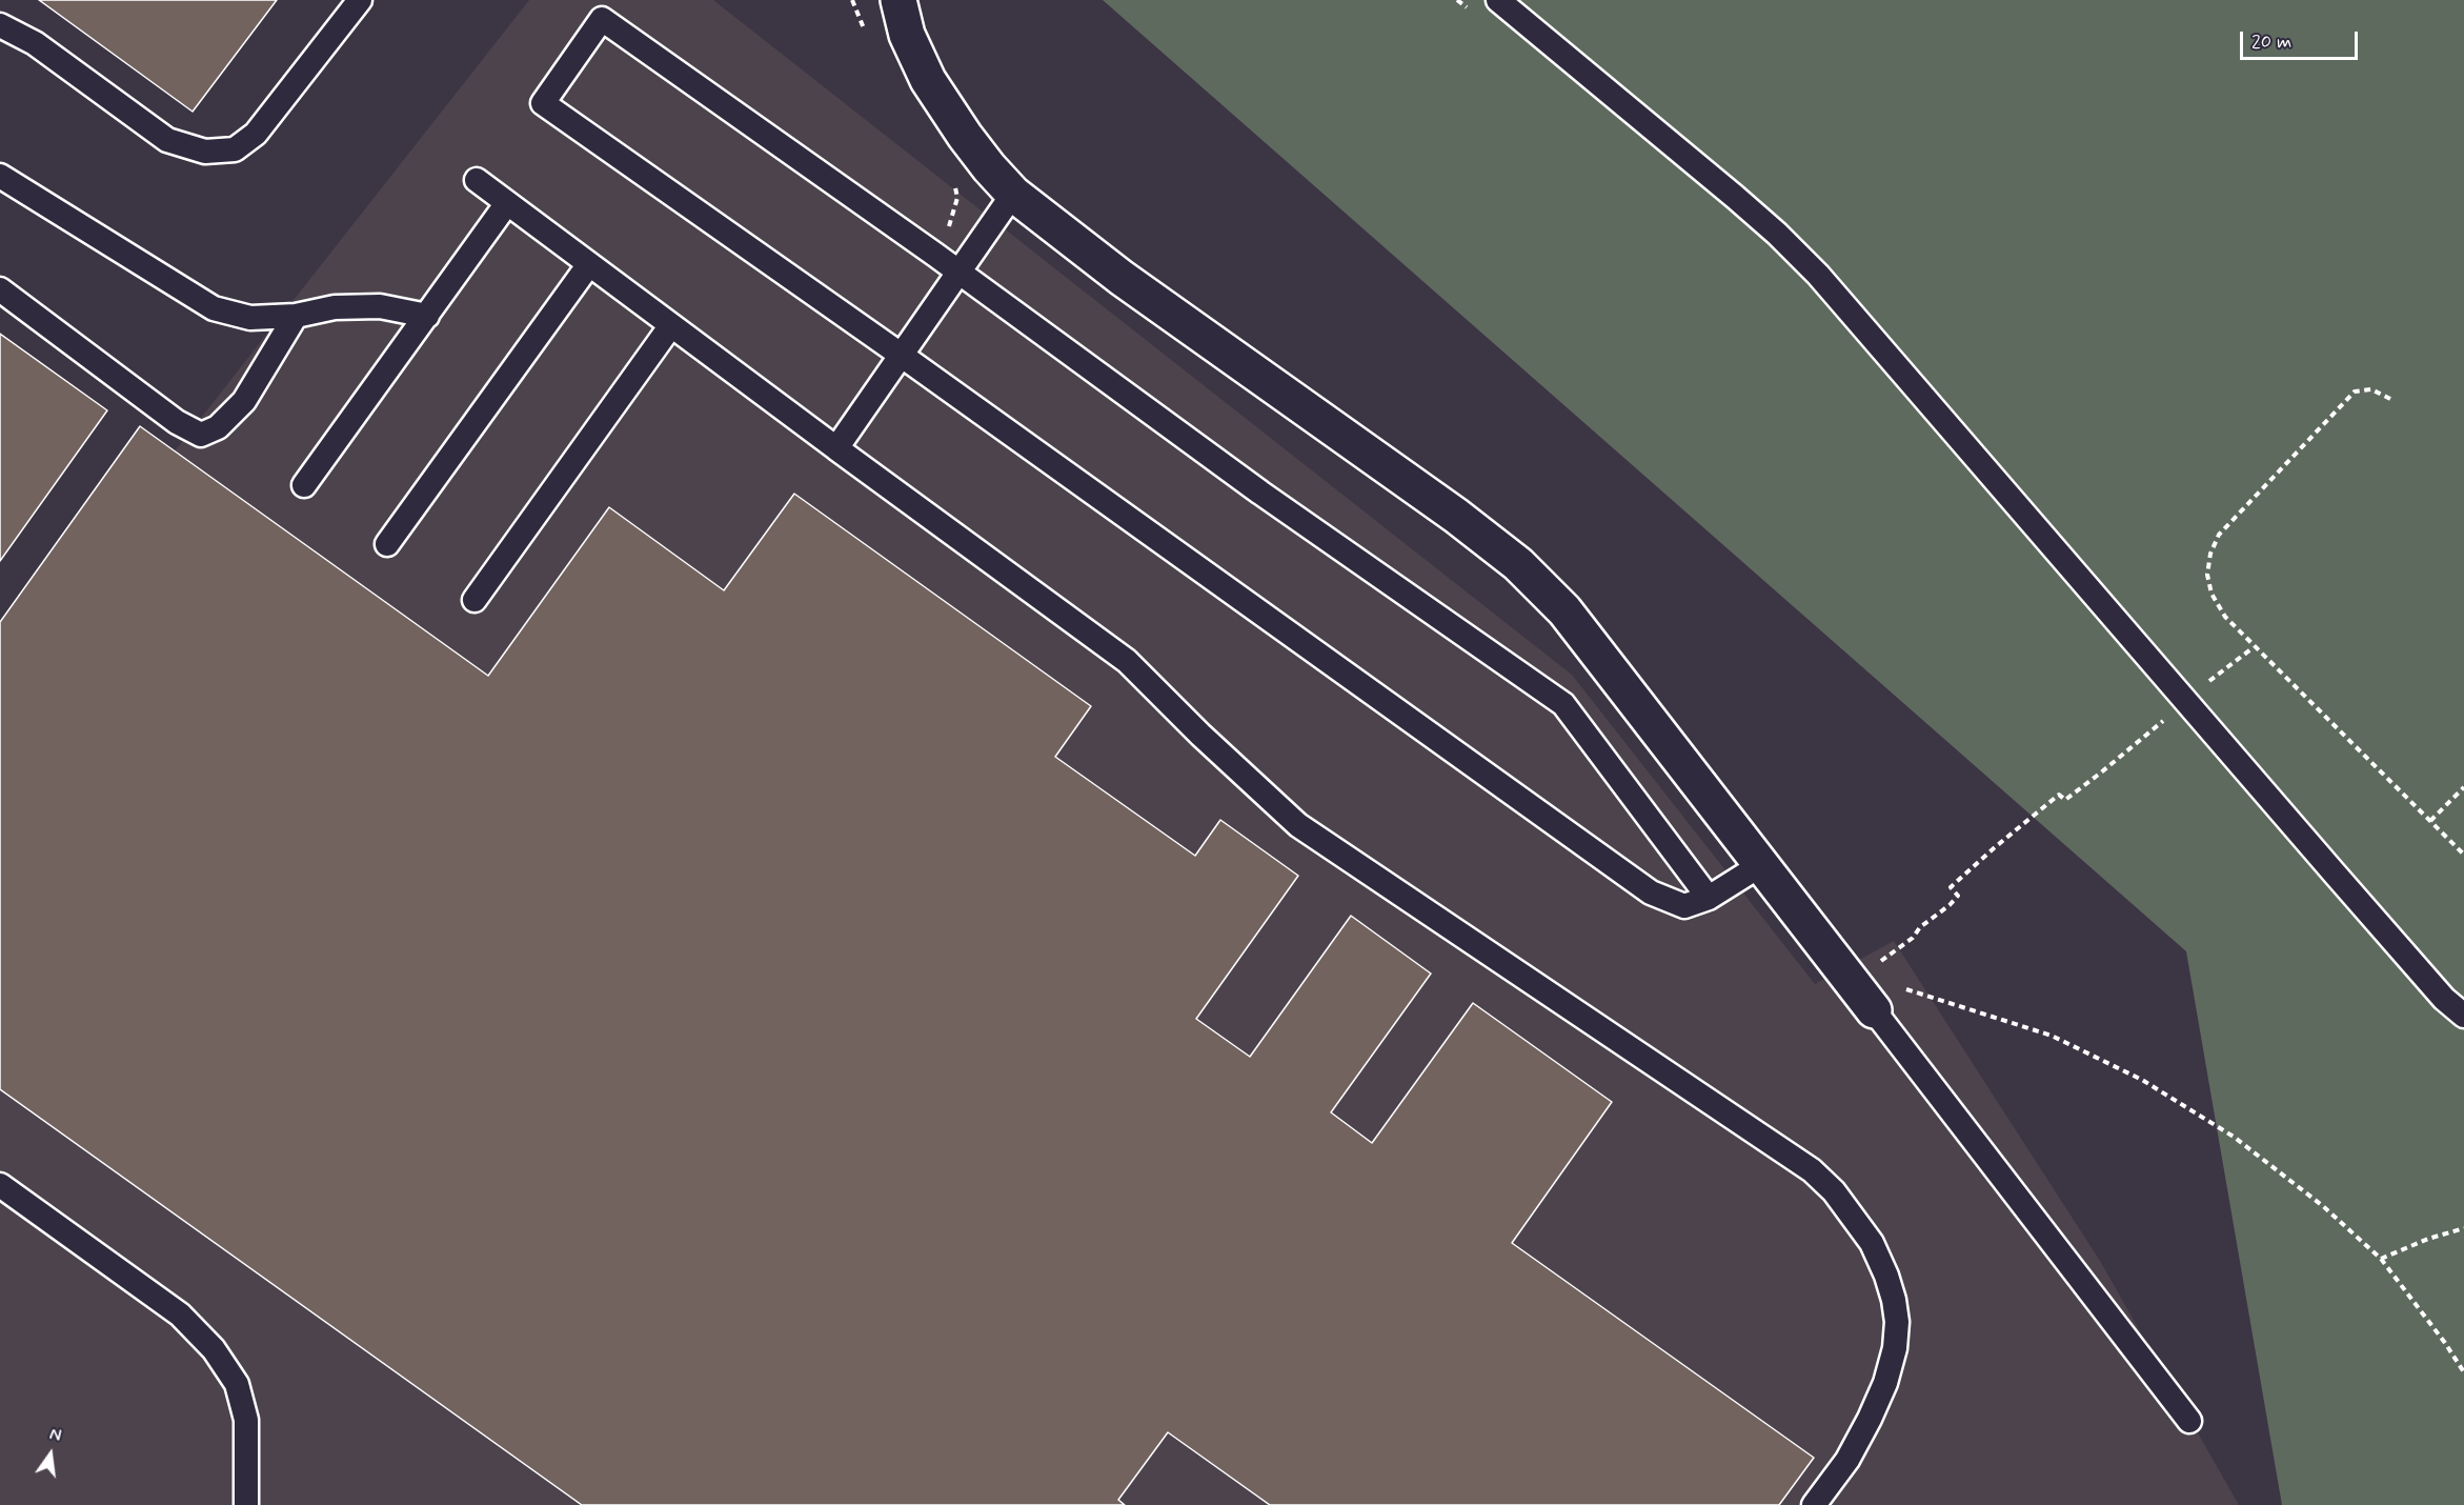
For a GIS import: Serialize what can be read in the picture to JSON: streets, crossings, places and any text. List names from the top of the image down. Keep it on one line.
{"scale_bar":"20 m","north":"top"}
